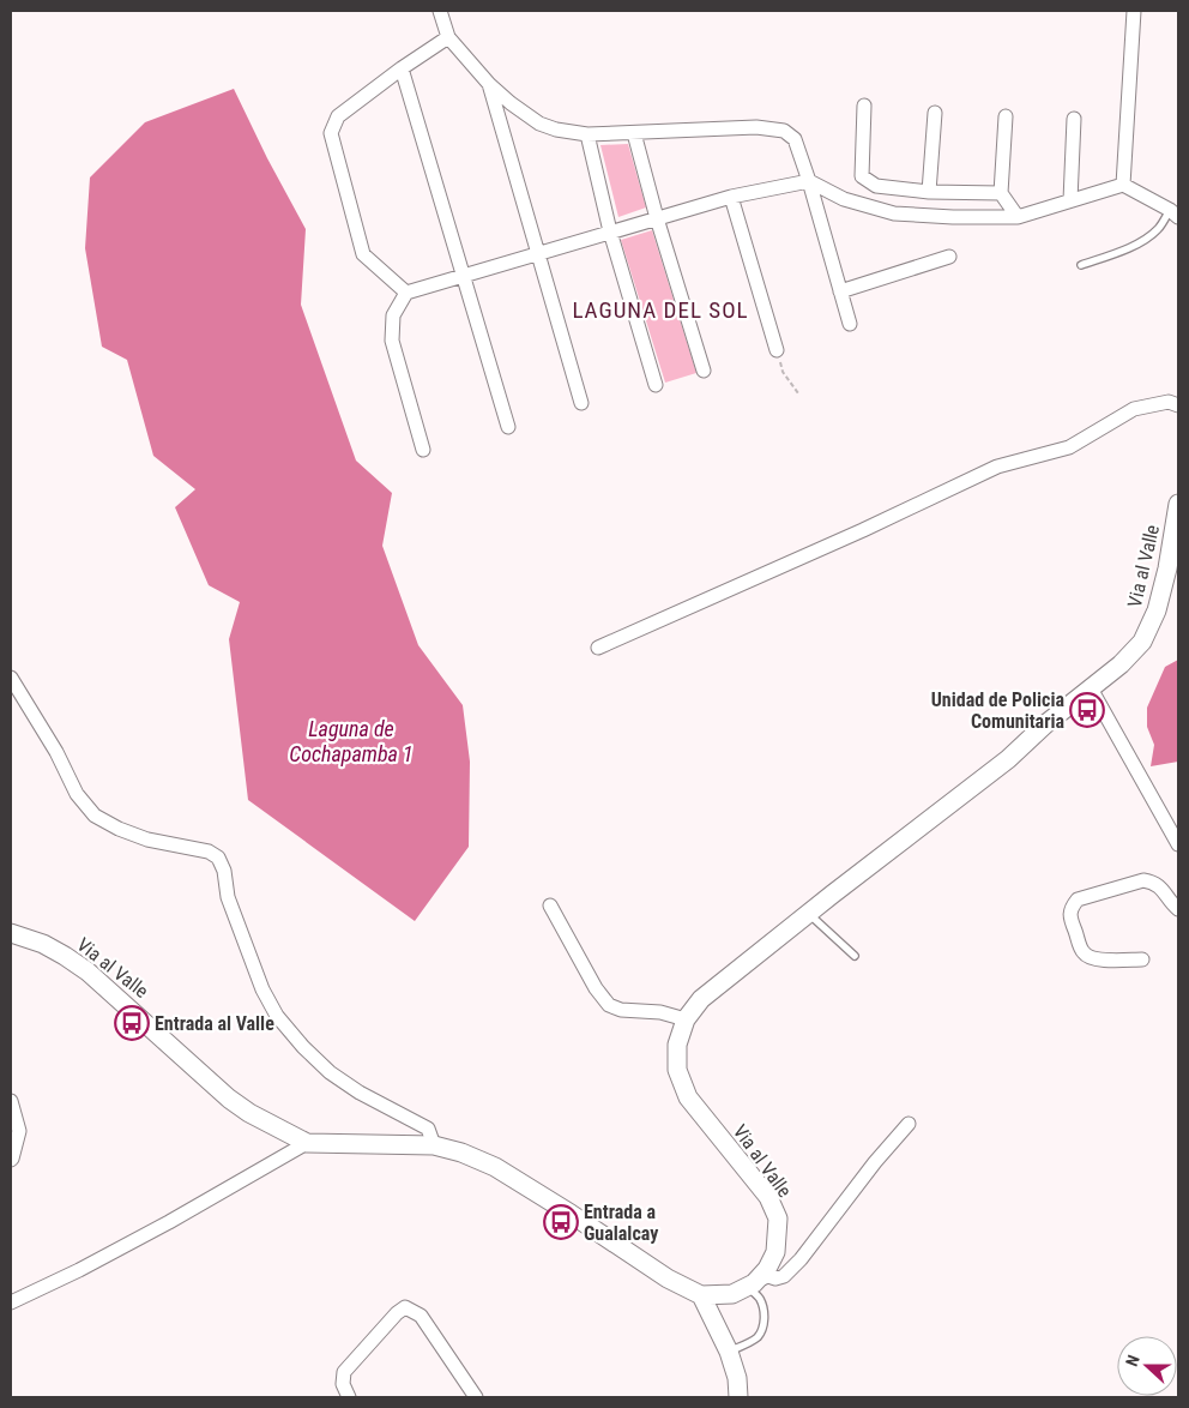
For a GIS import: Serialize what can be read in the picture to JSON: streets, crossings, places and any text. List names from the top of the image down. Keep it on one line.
{"streets":{"main road":["Via al Valle"]},"districts":["LAGUNA DEL SOL"],"water":["Laguna de Cochapamba 1"],"places":{"bus stop":["Unidad de Policia Comunitaria","Entrada al Valle","Entrada a Gualalcay"]},"north":"left"}
